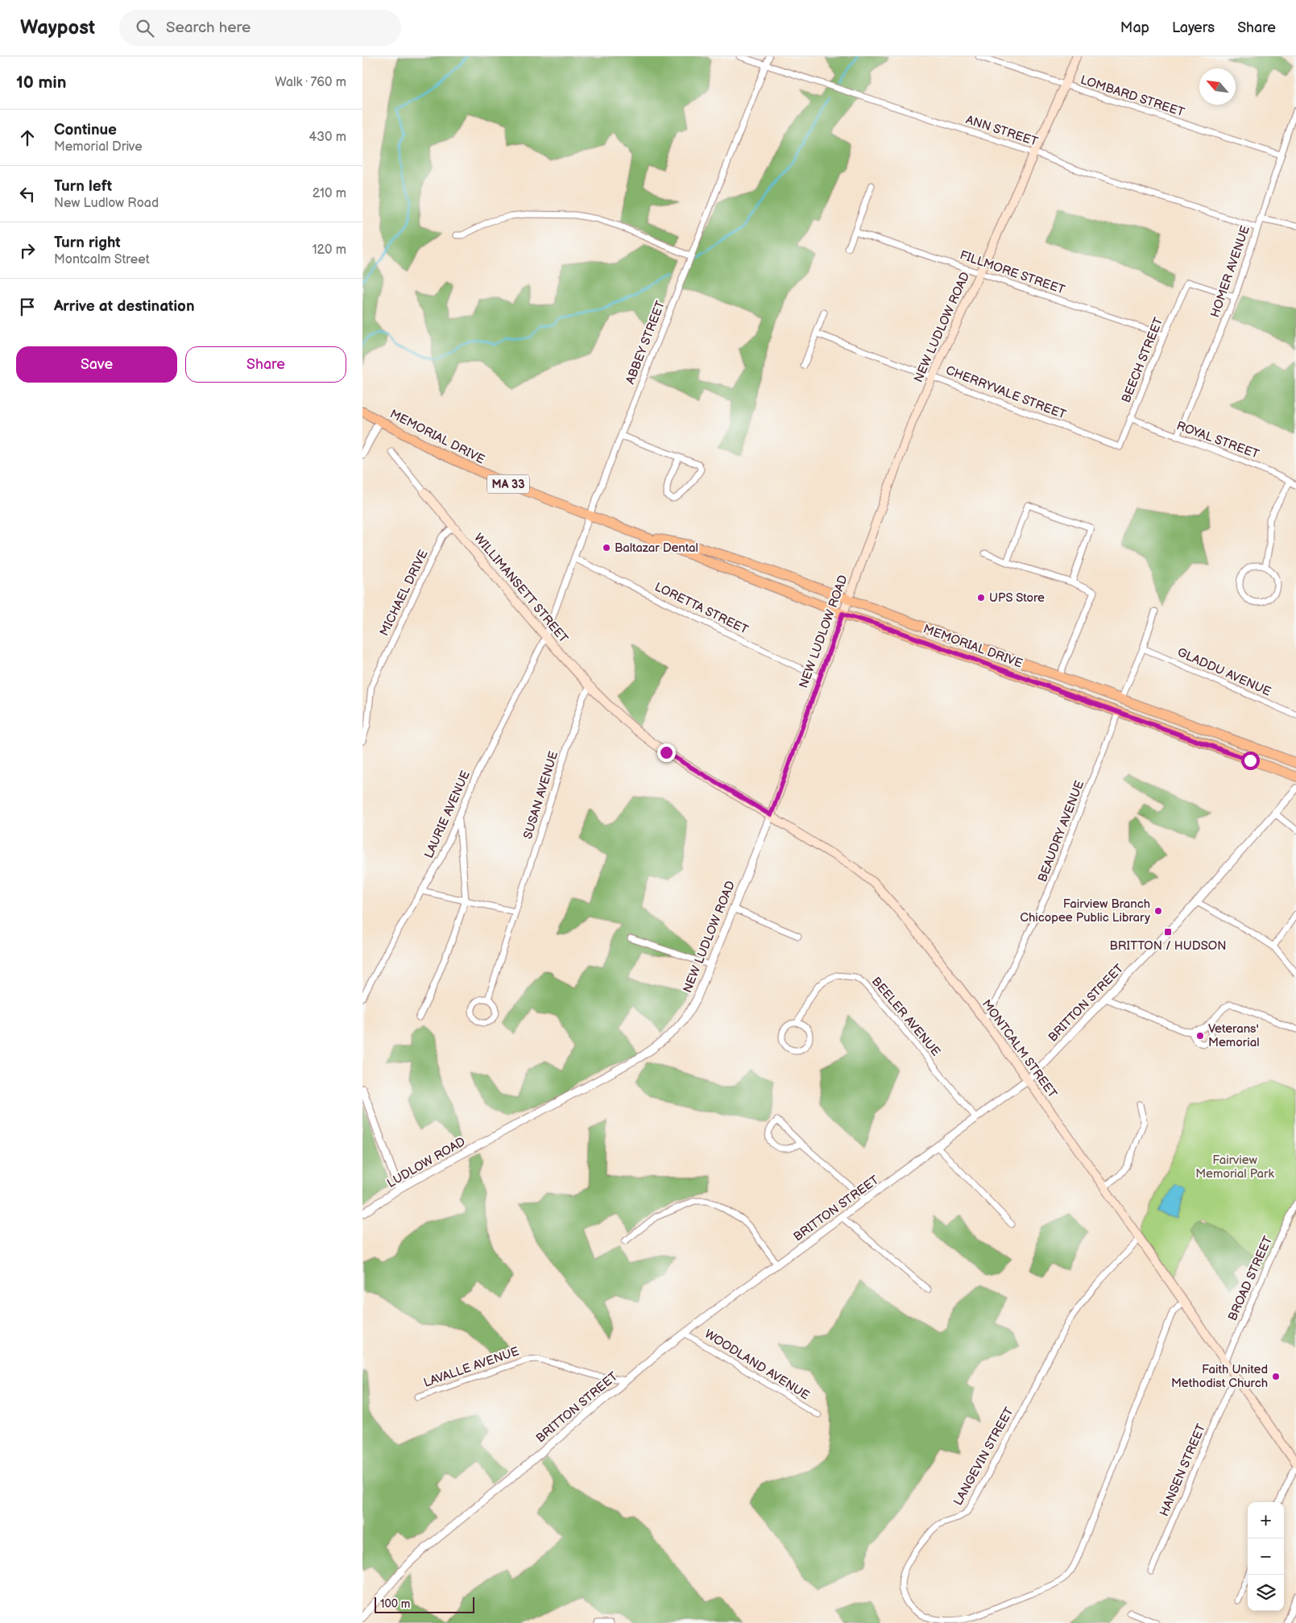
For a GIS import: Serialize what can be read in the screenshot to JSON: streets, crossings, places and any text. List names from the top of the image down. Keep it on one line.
{"streets":{"main road":["NEW LUDLOW ROAD","MEMORIAL DRIVE","MA 33","WILLIMANSETT STREET","MONTCALM STREET"],"street":["LOMBARD STREET","ANN STREET","HOMER AVENUE","FILLMORE STREET","ABBEY STREET","BEECH STREET","CHERRYVALE STREET","ROYAL STREET","MICHAEL DRIVE","LORETTA STREET","GLADDU AVENUE","SUSAN AVENUE","LAURIE AVENUE","BEAUDRY AVENUE","BRITTON STREET","BEELER AVENUE","LUDLOW ROAD","BROAD STREET","WOODLAND AVENUE","LAVALLE AVENUE","LANGEVIN STREET","HANSEN STREET"]},"crossings":[["LOMBARD STREET","HOMER AVENUE"],["LOMBARD STREET","NEW LUDLOW ROAD"],["ANN STREET","HOMER AVENUE"],["ANN STREET","NEW LUDLOW ROAD"],["ANN STREET","ABBEY STREET"],["HOMER AVENUE","BEECH STREET"],["HOMER AVENUE","ROYAL STREET"],["FILLMORE STREET","NEW LUDLOW ROAD"],["FILLMORE STREET","BEECH STREET"],["NEW LUDLOW ROAD","CHERRYVALE STREET"],["NEW LUDLOW ROAD","MEMORIAL DRIVE"],["NEW LUDLOW ROAD","LORETTA STREET"],["NEW LUDLOW ROAD","MONTCALM STREET"],["NEW LUDLOW ROAD","LUDLOW ROAD"],["ABBEY STREET","MEMORIAL DRIVE"],["ABBEY STREET","WILLIMANSETT STREET"],["ABBEY STREET","LORETTA STREET"],["ABBEY STREET","LAURIE AVENUE"],["BEECH STREET","CHERRYVALE STREET"],["BEECH STREET","ROYAL STREET"],["MEMORIAL DRIVE","MA 33"],["MEMORIAL DRIVE","BEAUDRY AVENUE"],["WILLIMANSETT STREET","MICHAEL DRIVE"],["WILLIMANSETT STREET","SUSAN AVENUE"],["WILLIMANSETT STREET","LAURIE AVENUE"],["WILLIMANSETT STREET","MONTCALM STREET"],["BEAUDRY AVENUE","MONTCALM STREET"],["BRITTON STREET","BEELER AVENUE"],["BRITTON STREET","MONTCALM STREET"],["BRITTON STREET","WOODLAND AVENUE"],["BRITTON STREET","LAVALLE AVENUE"],["MONTCALM STREET","BROAD STREET"],["MONTCALM STREET","LANGEVIN STREET"],["MONTCALM STREET","HANSEN STREET"]],"parks":["Fairview Memorial Park"],"places":{"other":["Baltazar Dental","UPS Store","Fairview Branch Chicopee Public Library","Veterans' Memorial","Faith United Methodist Church"],"transit":["BRITTON / HUDSON"]},"scale_bar":"100 m","north":"top left","page":{"header":"Waypost","search":"Search here","nav":["Map","Layers","Share"],"heading":["10 min","Walk · 760 m"],"list":[["Continue","Memorial Drive","430 m"],["Turn left","New Ludlow Road","210 m"],["Turn right","Montcalm Street","120 m"],"Arrive at destination"],"buttons":["Save","Share"],"map_buttons":["+","−"],"scale":"100 m"}}
